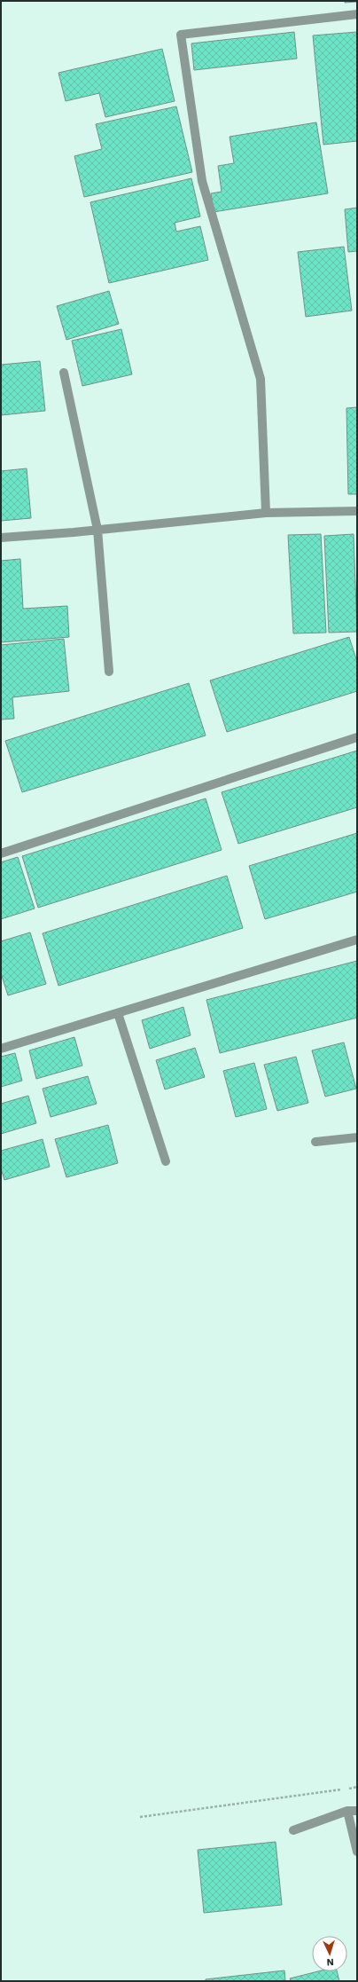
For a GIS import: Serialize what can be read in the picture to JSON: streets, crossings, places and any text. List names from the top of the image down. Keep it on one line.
{"north":"bottom"}
